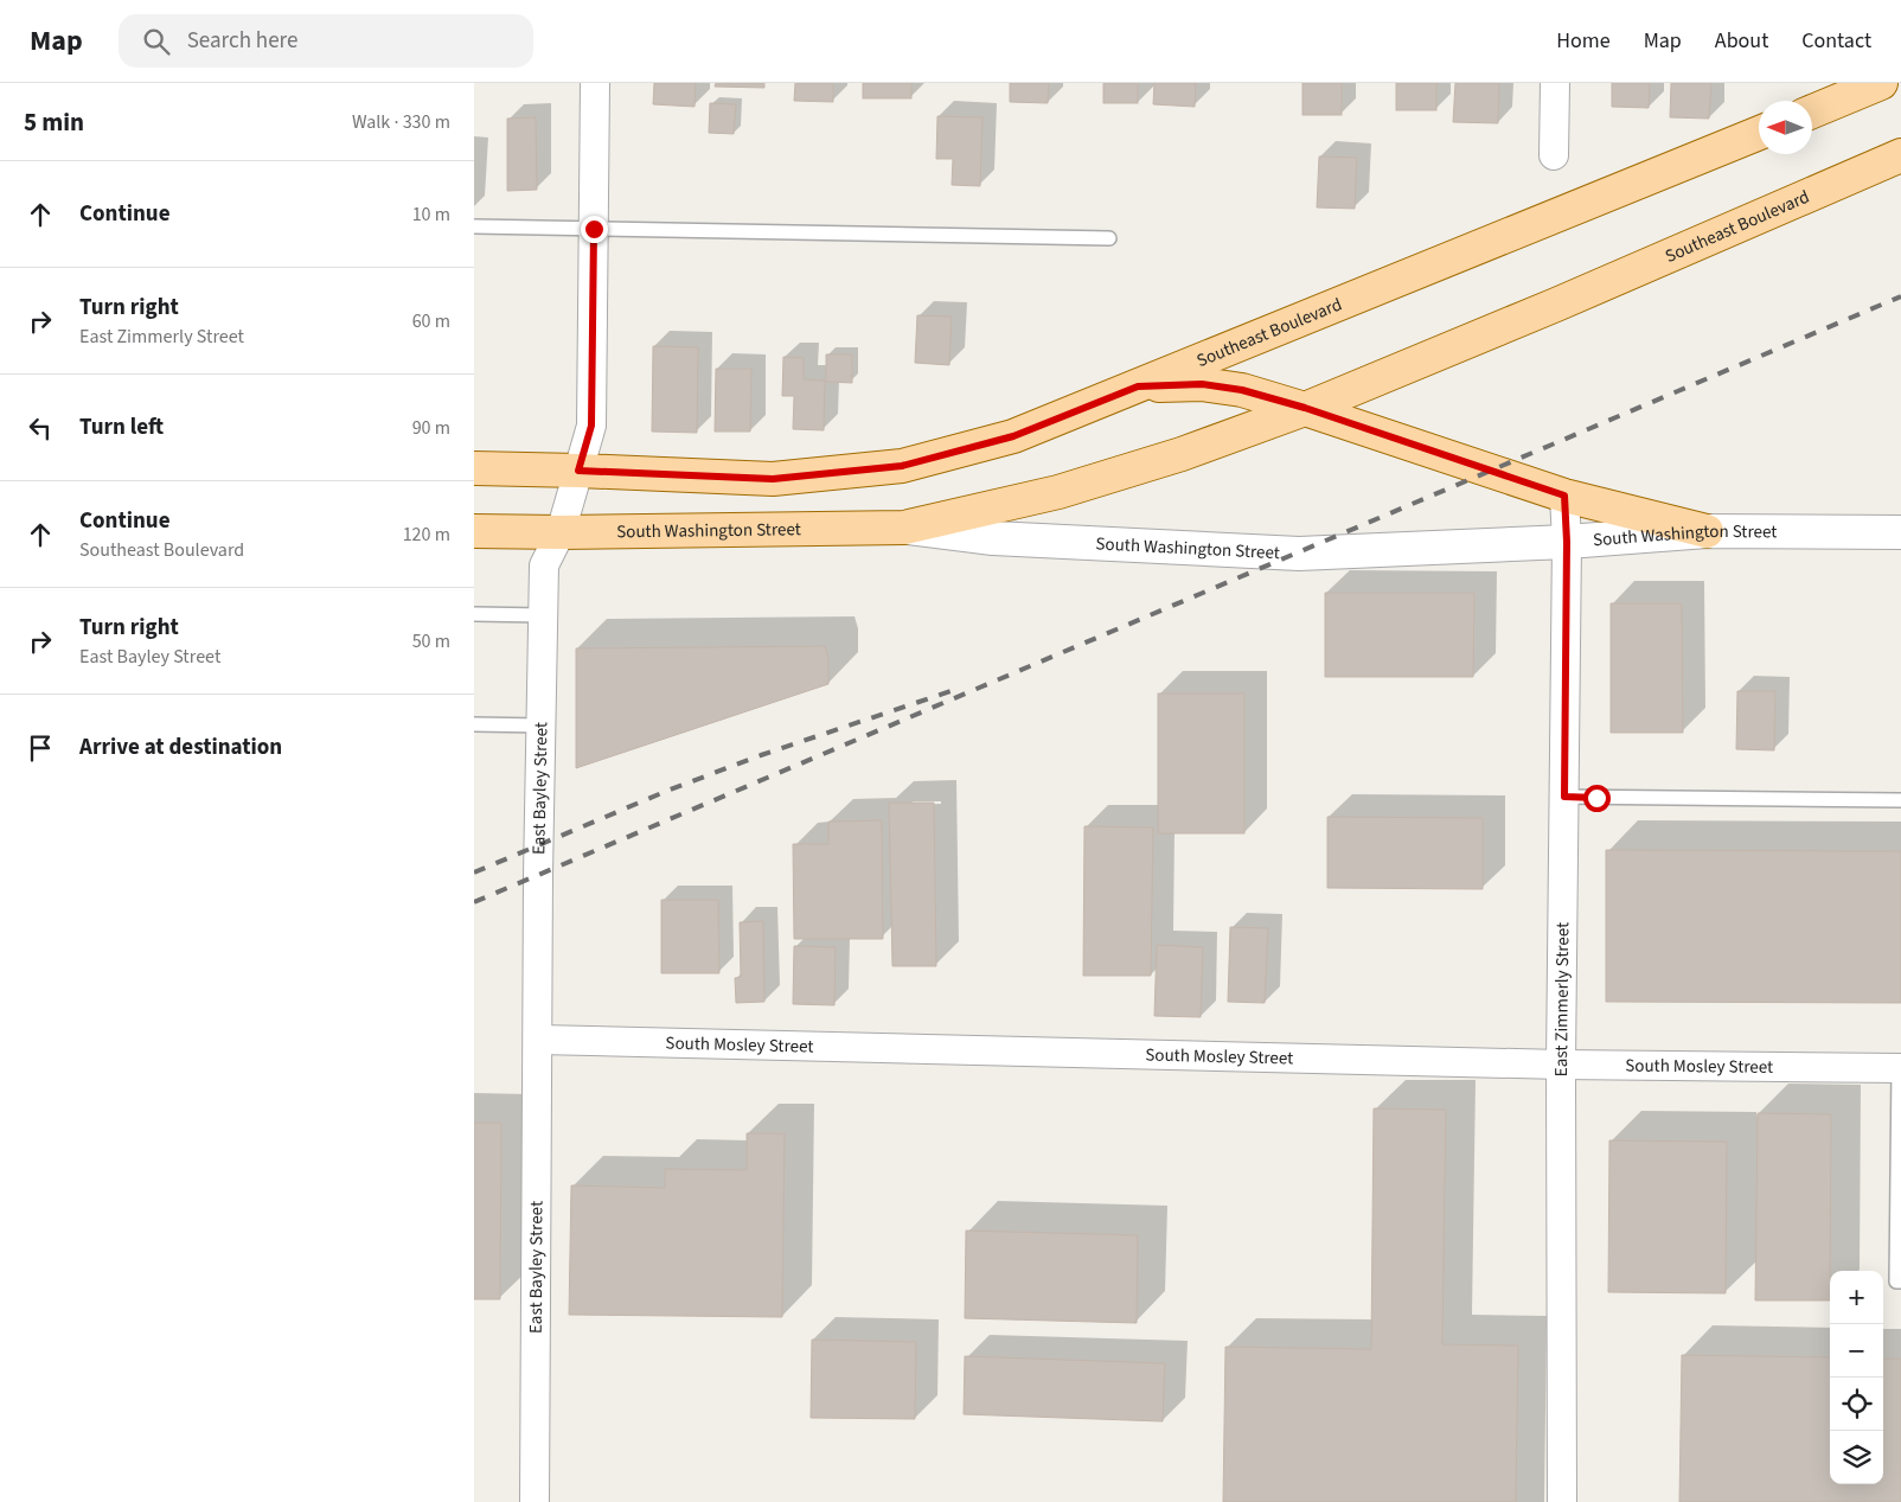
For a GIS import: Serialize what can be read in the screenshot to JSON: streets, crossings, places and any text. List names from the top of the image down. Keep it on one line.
{"streets":{"main road":["Southeast Boulevard","South Washington Street"],"street":["East Bayley Street","East Zimmerly Street","South Mosley Street"]},"crossings":[["Southeast Boulevard","South Washington Street"],["Southeast Boulevard","East Bayley Street"],["South Washington Street","East Bayley Street"],["South Washington Street","East Zimmerly Street"],["East Bayley Street","South Mosley Street"],["East Zimmerly Street","South Mosley Street"]],"north":"left","page":{"header":"Map","search":"Search here","nav":["Home","Map","About","Contact"],"heading":["5 min","Walk · 330 m"],"list":[["Continue","10 m"],["Turn right","East Zimmerly Street","60 m"],["Turn left","90 m"],["Continue","Southeast Boulevard","120 m"],["Turn right","East Bayley Street","50 m"],"Arrive at destination"],"map_buttons":["+","−"]}}
